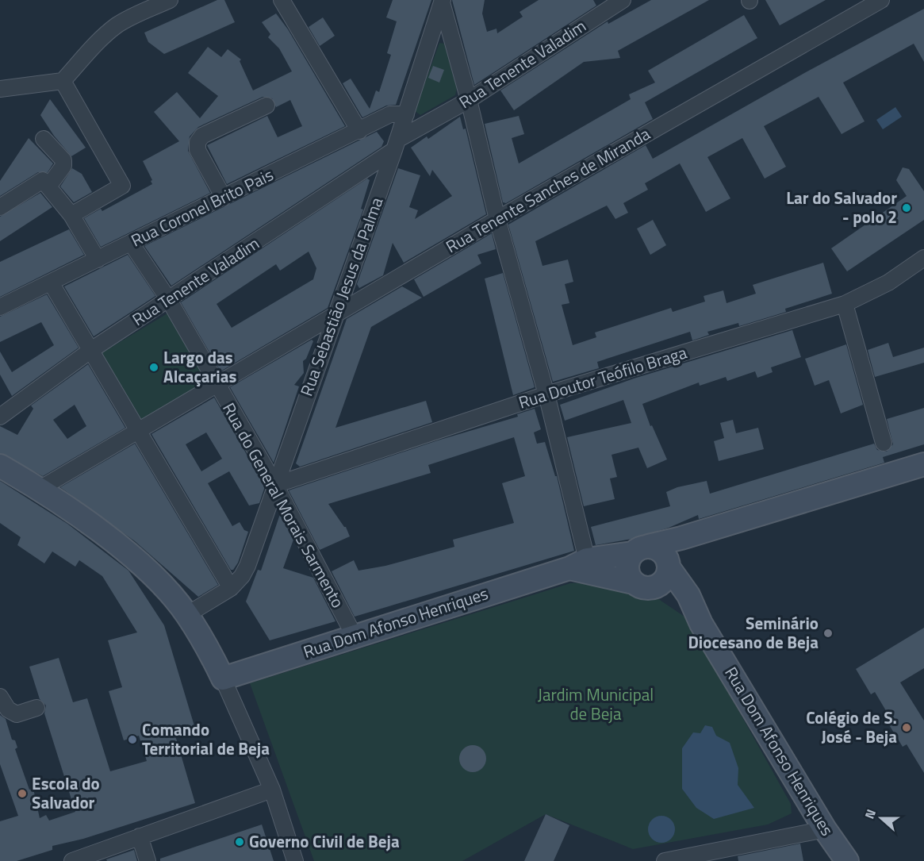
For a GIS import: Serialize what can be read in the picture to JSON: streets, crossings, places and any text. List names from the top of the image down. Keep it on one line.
{"streets":{"main road":["Rua Dom Afonso Henriques"],"street":["Rua Tenente Valadim","Rua Tenente Sanches de Miranda","Rua Coronel Brito Pais","Rua Sebastião Jesus da Palma","Rua Doutor Teófilo Braga","Rua do General Morais Sarmento"]},"crossings":[["Rua Tenente Valadim","Rua Sebastião Jesus da Palma"],["Rua Tenente Valadim","Rua do General Morais Sarmento"],["Rua Tenente Sanches de Miranda","Rua Sebastião Jesus da Palma"],["Rua Tenente Sanches de Miranda","Rua do General Morais Sarmento"],["Rua Coronel Brito Pais","Rua Sebastião Jesus da Palma"],["Rua Coronel Brito Pais","Rua do General Morais Sarmento"],["Rua Sebastião Jesus da Palma","Rua Doutor Teófilo Braga"],["Rua Sebastião Jesus da Palma","Rua do General Morais Sarmento"],["Rua Doutor Teófilo Braga","Rua do General Morais Sarmento"],["Rua do General Morais Sarmento","Rua Dom Afonso Henriques"]],"parks":["Jardim Municipal de Beja"],"places":["Lar do Salvador - polo 2","Largo das Alcaçarias","Seminário Diocesano de Beja","Colégio de S. José - Beja","Comando Territorial de Beja","Escola do Salvador","Governo Civil de Beja"],"north":"left"}
